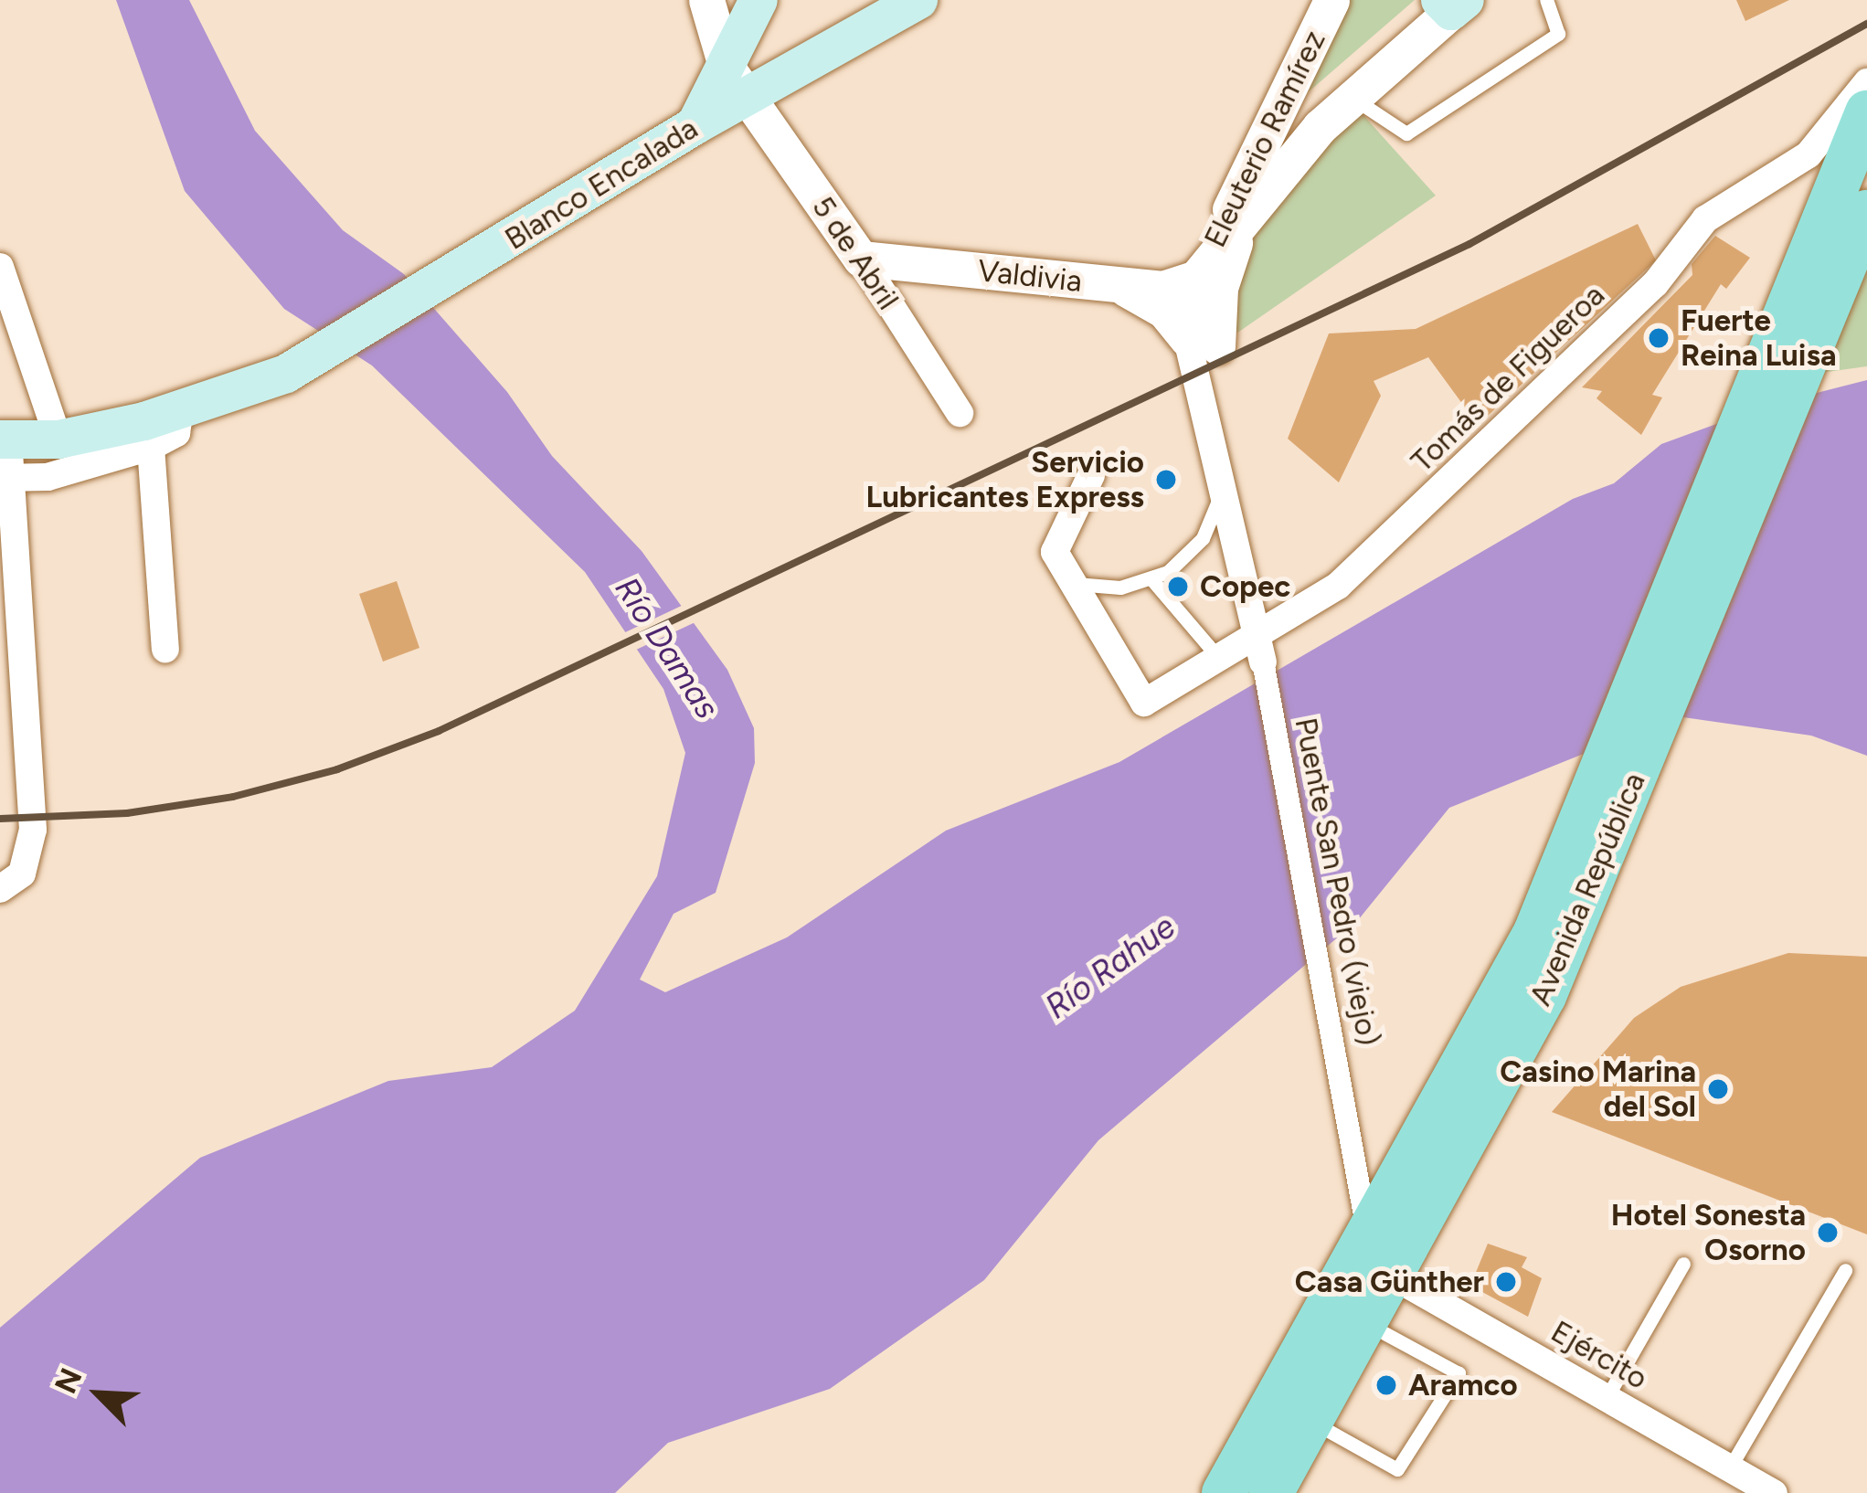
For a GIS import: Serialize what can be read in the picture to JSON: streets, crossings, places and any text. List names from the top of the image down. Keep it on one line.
{"streets":{"main road":["Blanco Encalada","Avenida República"],"street":["Eleuterio Ramírez","5 de Abril","Valdivia","Tomás de Figueroa","Puente San Pedro (viejo)","Ejército"]},"crossings":[["Eleuterio Ramírez","Valdivia"],["Eleuterio Ramírez","Tomás de Figueroa"],["Eleuterio Ramírez","Puente San Pedro (viejo)"],["Blanco Encalada","5 de Abril"],["5 de Abril","Valdivia"],["Puente San Pedro (viejo)","Avenida República"],["Puente San Pedro (viejo)","Ejército"],["Avenida República","Ejército"]],"water":["Río Damas","Río Rahue"],"places":["Fuerte Reina Luisa","Servicio Lubricantes Express","Copec","Casino Marina del Sol","Hotel Sonesta Osorno","Casa Günther","Aramco"],"north":"top left"}
